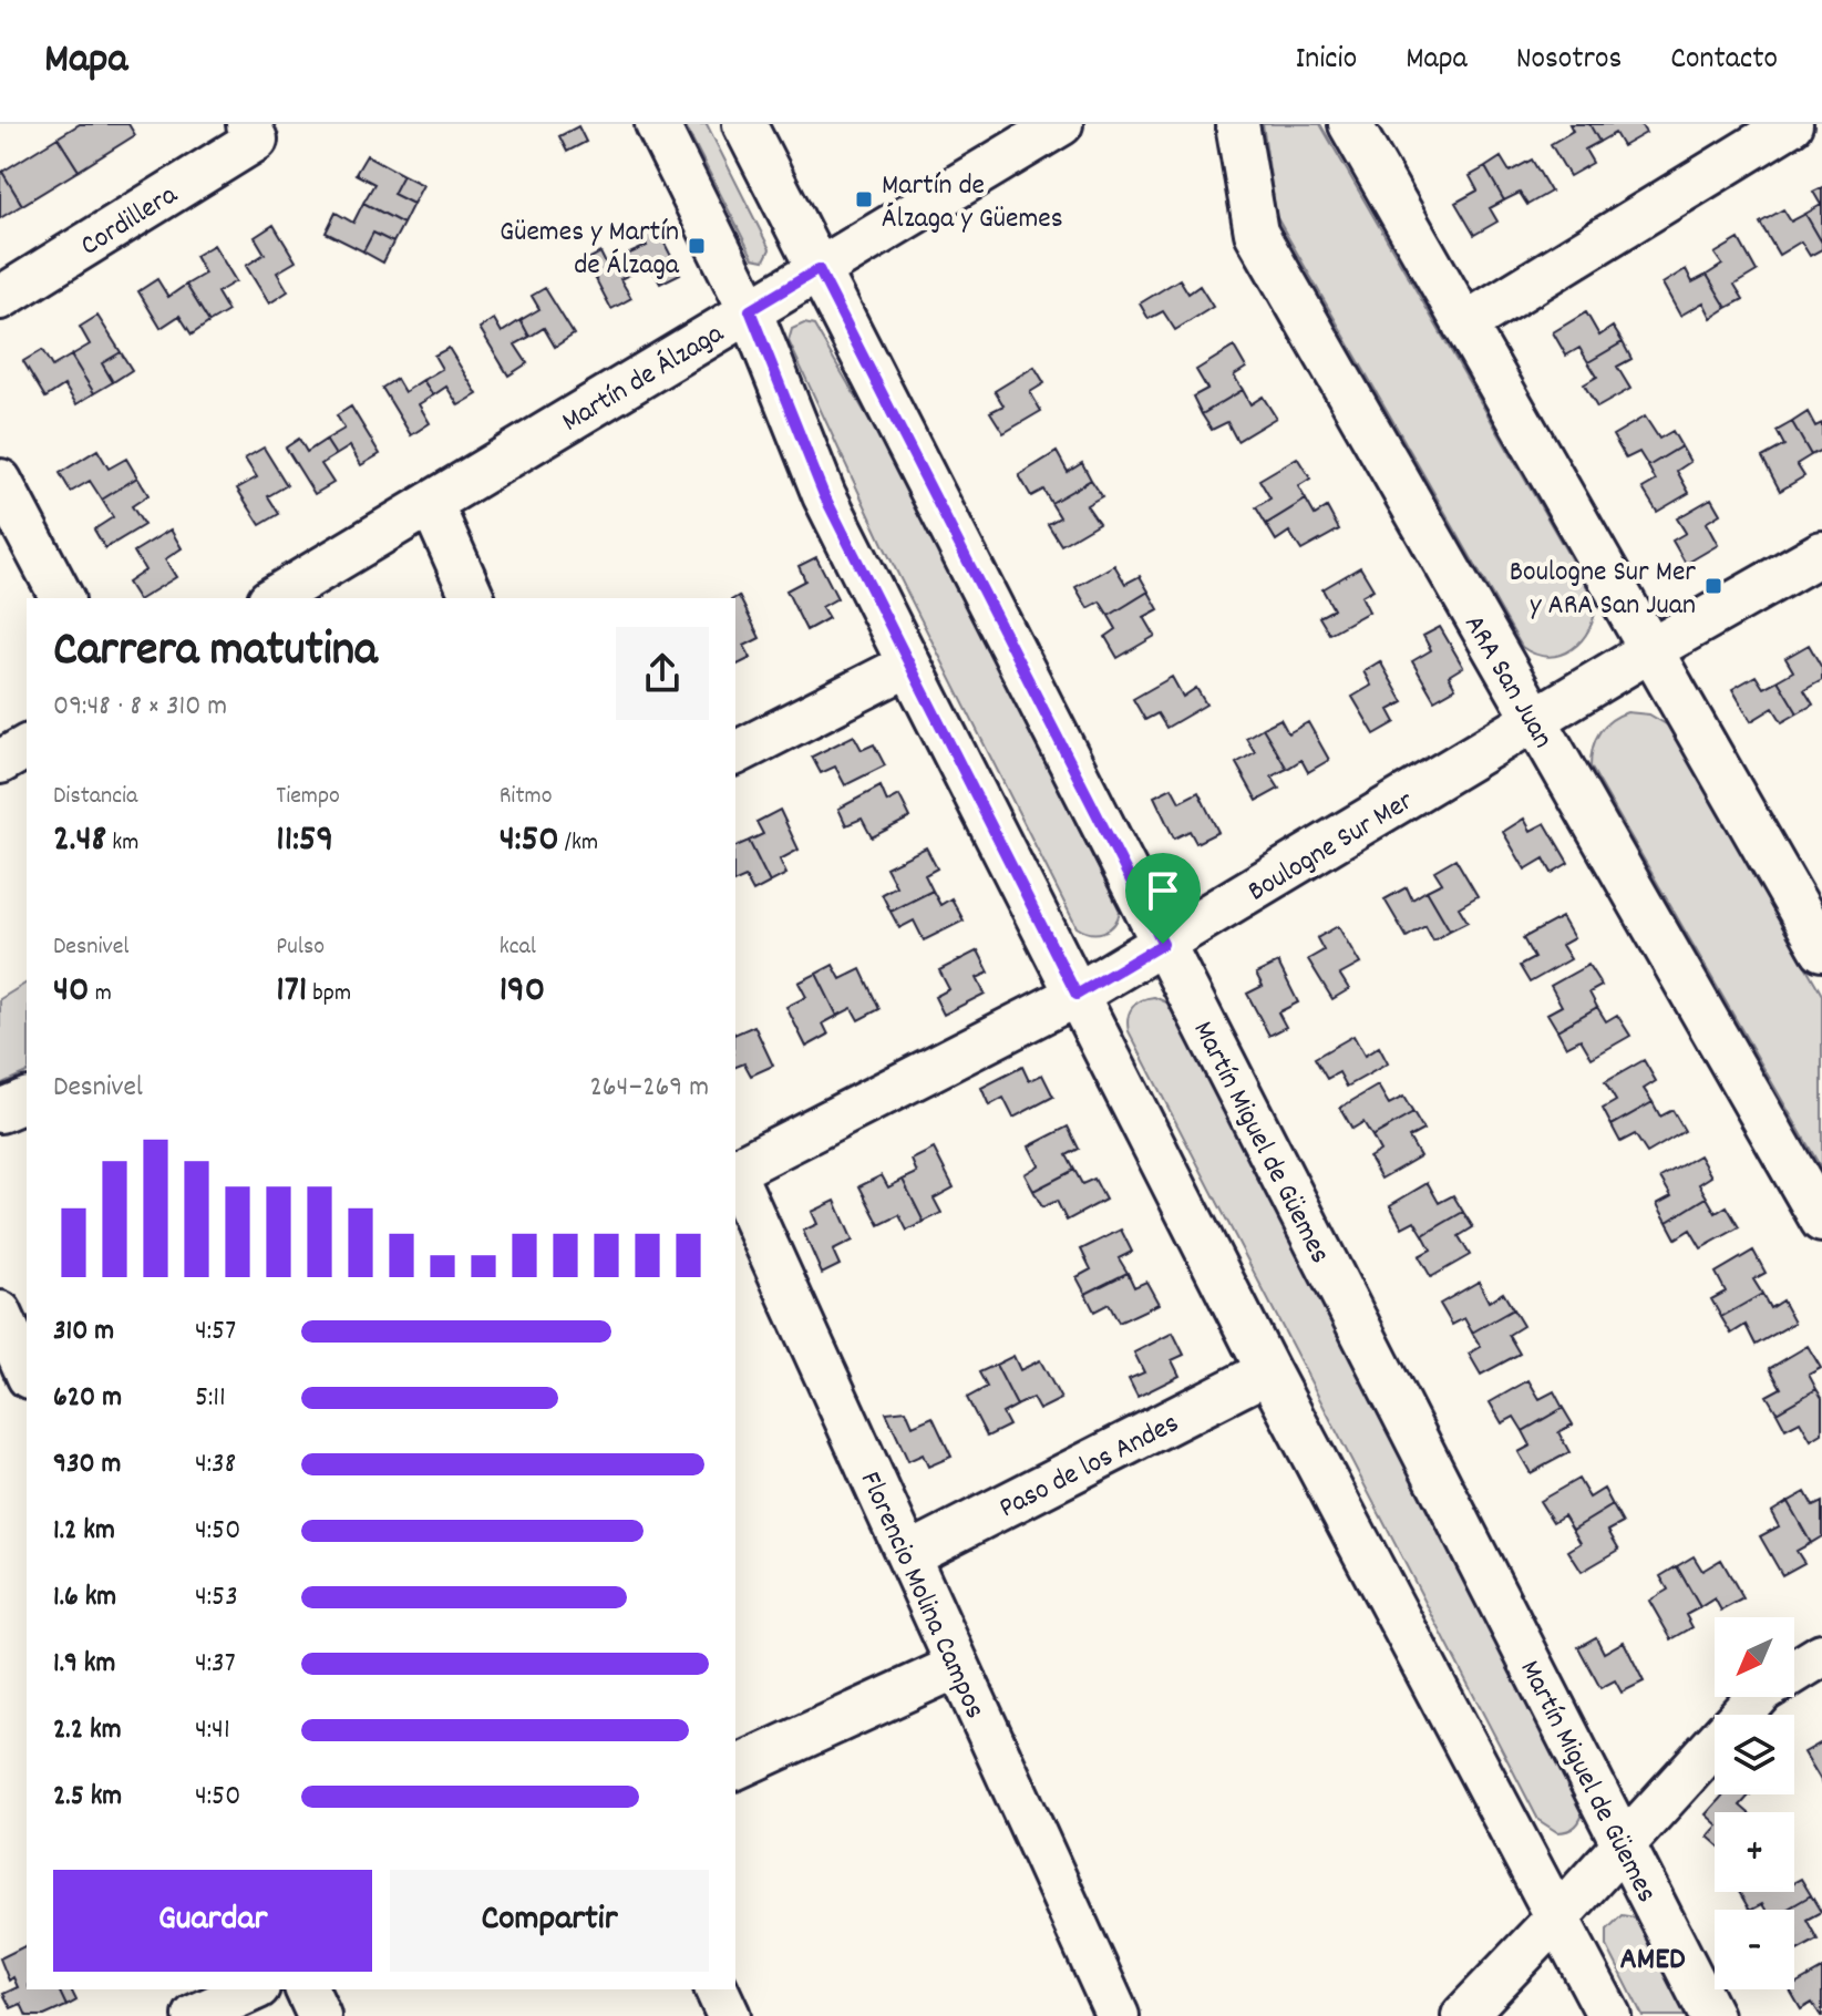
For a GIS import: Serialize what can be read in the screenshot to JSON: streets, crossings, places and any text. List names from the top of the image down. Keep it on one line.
{"streets":{"street":["Cordillera","Martín de Álzaga","ARA San Juan","Boulogne Sur Mer","Martín Miguel de Güemes","Paso de los Andes","Florencio Molina Campos"]},"crossings":[["Martín de Álzaga","Martín Miguel de Güemes"],["ARA San Juan","Boulogne Sur Mer"],["Boulogne Sur Mer","Martín Miguel de Güemes"],["Paso de los Andes","Florencio Molina Campos"]],"districts":["AMED"],"places":{"transit":["Martín de Álzaga y Güemes","Güemes y Martín de Álzaga","Boulogne Sur Mer y ARA San Juan"]},"north":"bottom left","page":{"header":"Mapa","nav":["Inicio","Mapa","Nosotros","Contacto"],"heading":["Carrera matutina","09:48 · 8 × 310 m"],"stats":[["Distancia","2.48 km"],["Tiempo","11:59"],["Ritmo","4:50 /km"],["Desnivel","40 m"],["Pulso","171 bpm"],["kcal","190"]],"chart":["Desnivel","264–269 m"],"list":[{"name":"310 m","note":"4:57"},{"name":"620 m","note":"5:11"},{"name":"930 m","note":"4:38"},{"name":"1.2 km","note":"4:50"},{"name":"1.6 km","note":"4:53"},{"name":"1.9 km","note":"4:37"},{"name":"2.2 km","note":"4:41"},{"name":"2.5 km","note":"4:50"}],"map_buttons":["+","−"],"buttons":["Guardar","Compartir"]}}
